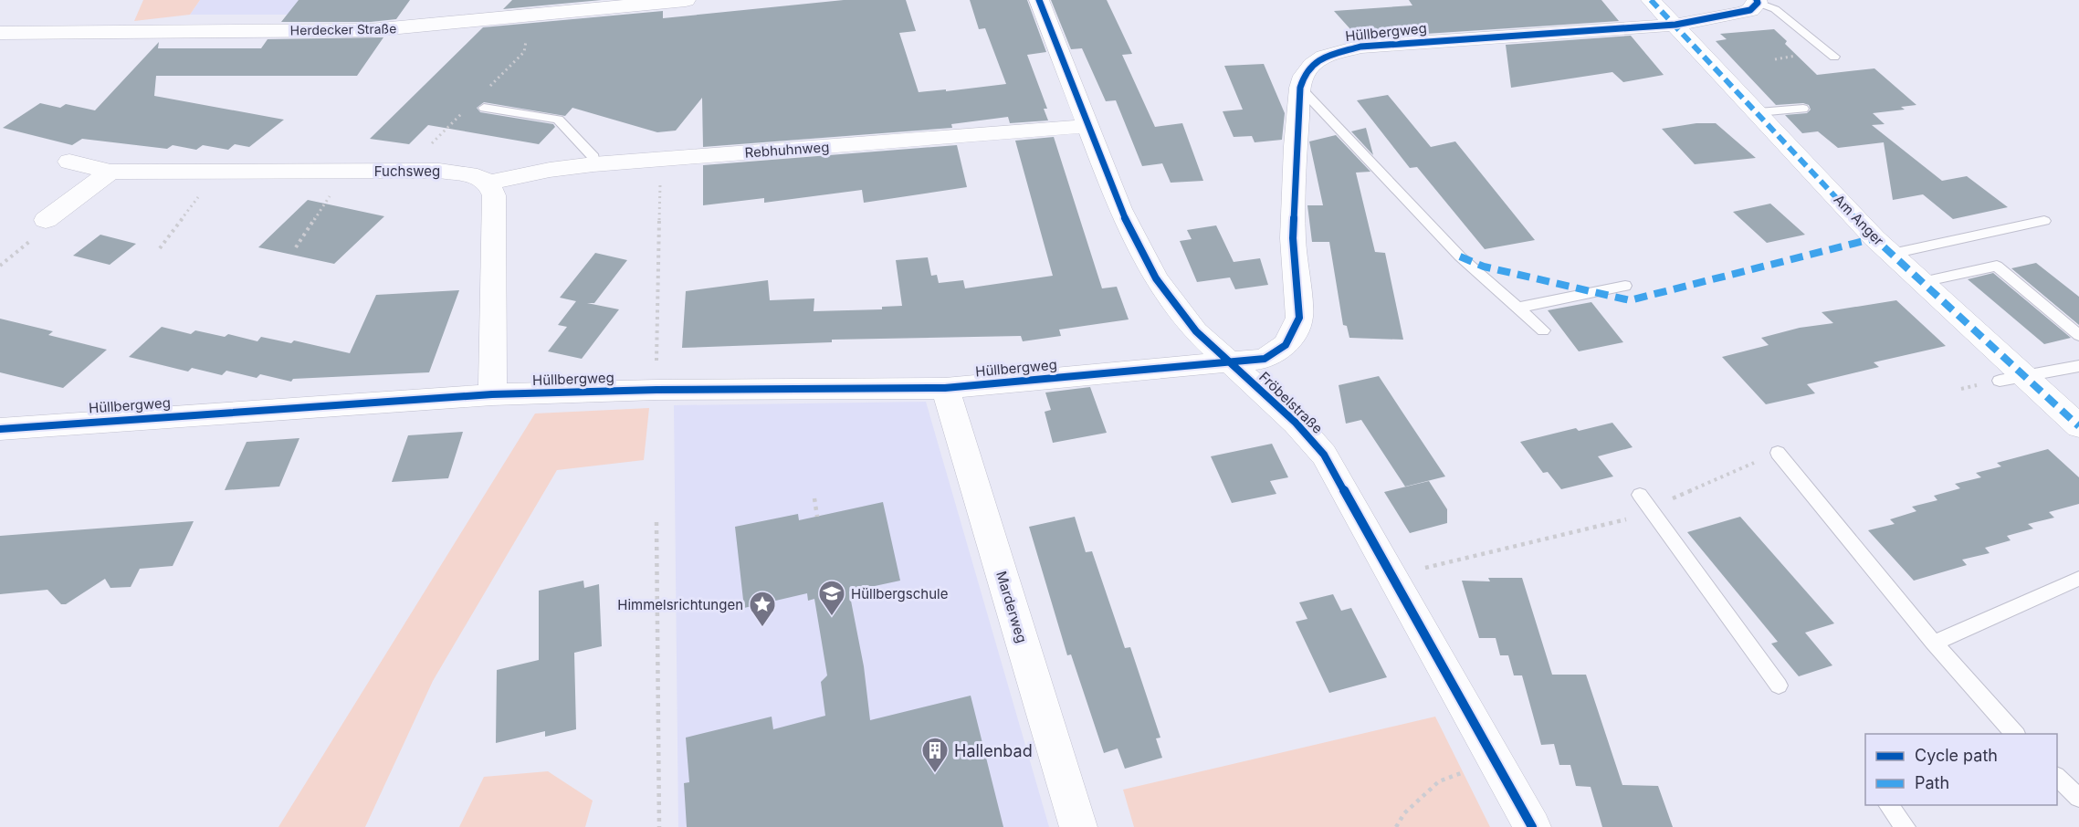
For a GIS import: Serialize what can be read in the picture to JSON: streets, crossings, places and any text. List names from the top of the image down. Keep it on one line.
{"streets":{"street":["Herdecker Straße","Hüllbergweg","Rebhuhnweg","Fuchsweg","Am Anger","Fröbelstraße","Marderweg"]},"crossings":[["Hüllbergweg","Am Anger"],["Hüllbergweg","Fröbelstraße"],["Hüllbergweg","Marderweg"],["Rebhuhnweg","Fuchsweg"],["Rebhuhnweg","Fröbelstraße"]],"places":{"school or university":["Hüllbergschule"],"place":["Himmelsrichtungen"],"building":["Hallenbad"]},"legend":["Cycle path","Path"]}
